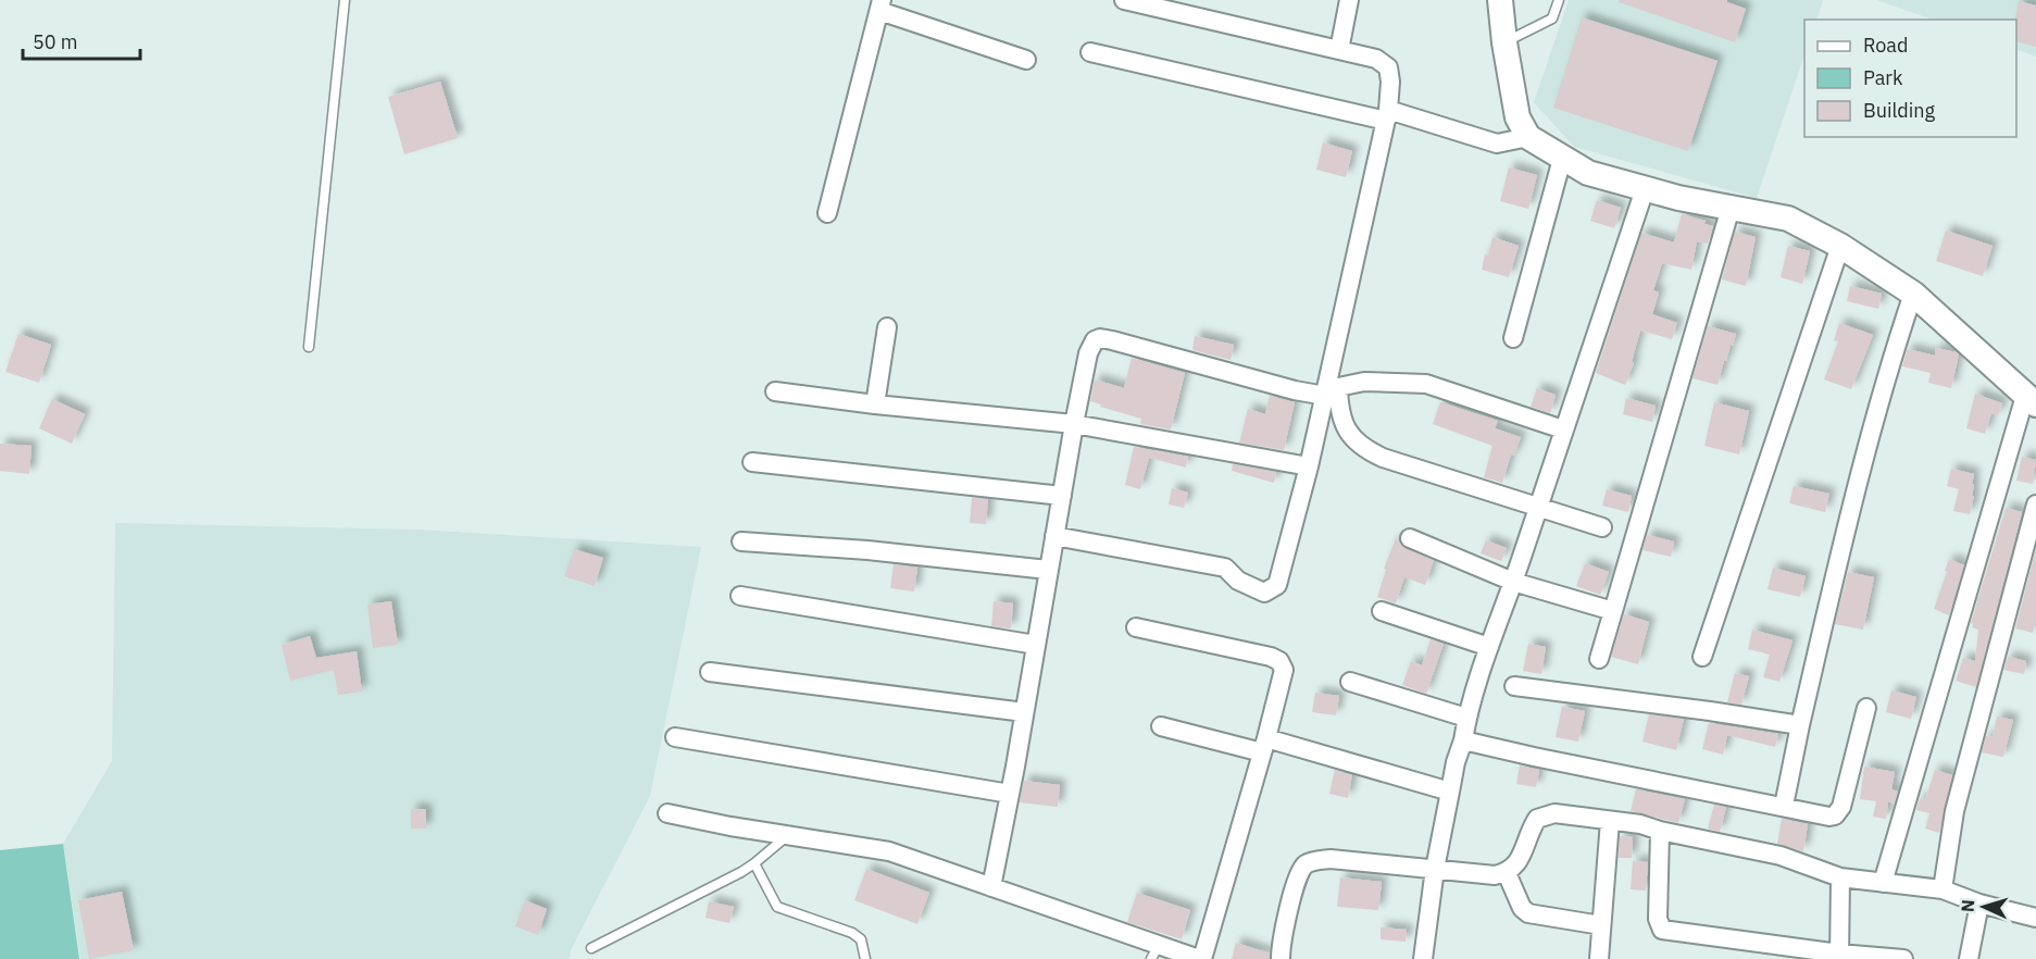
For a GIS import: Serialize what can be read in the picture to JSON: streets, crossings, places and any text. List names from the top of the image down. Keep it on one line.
{"legend":["Road","Park","Building"],"scale_bar":"50 m","north":"left"}
